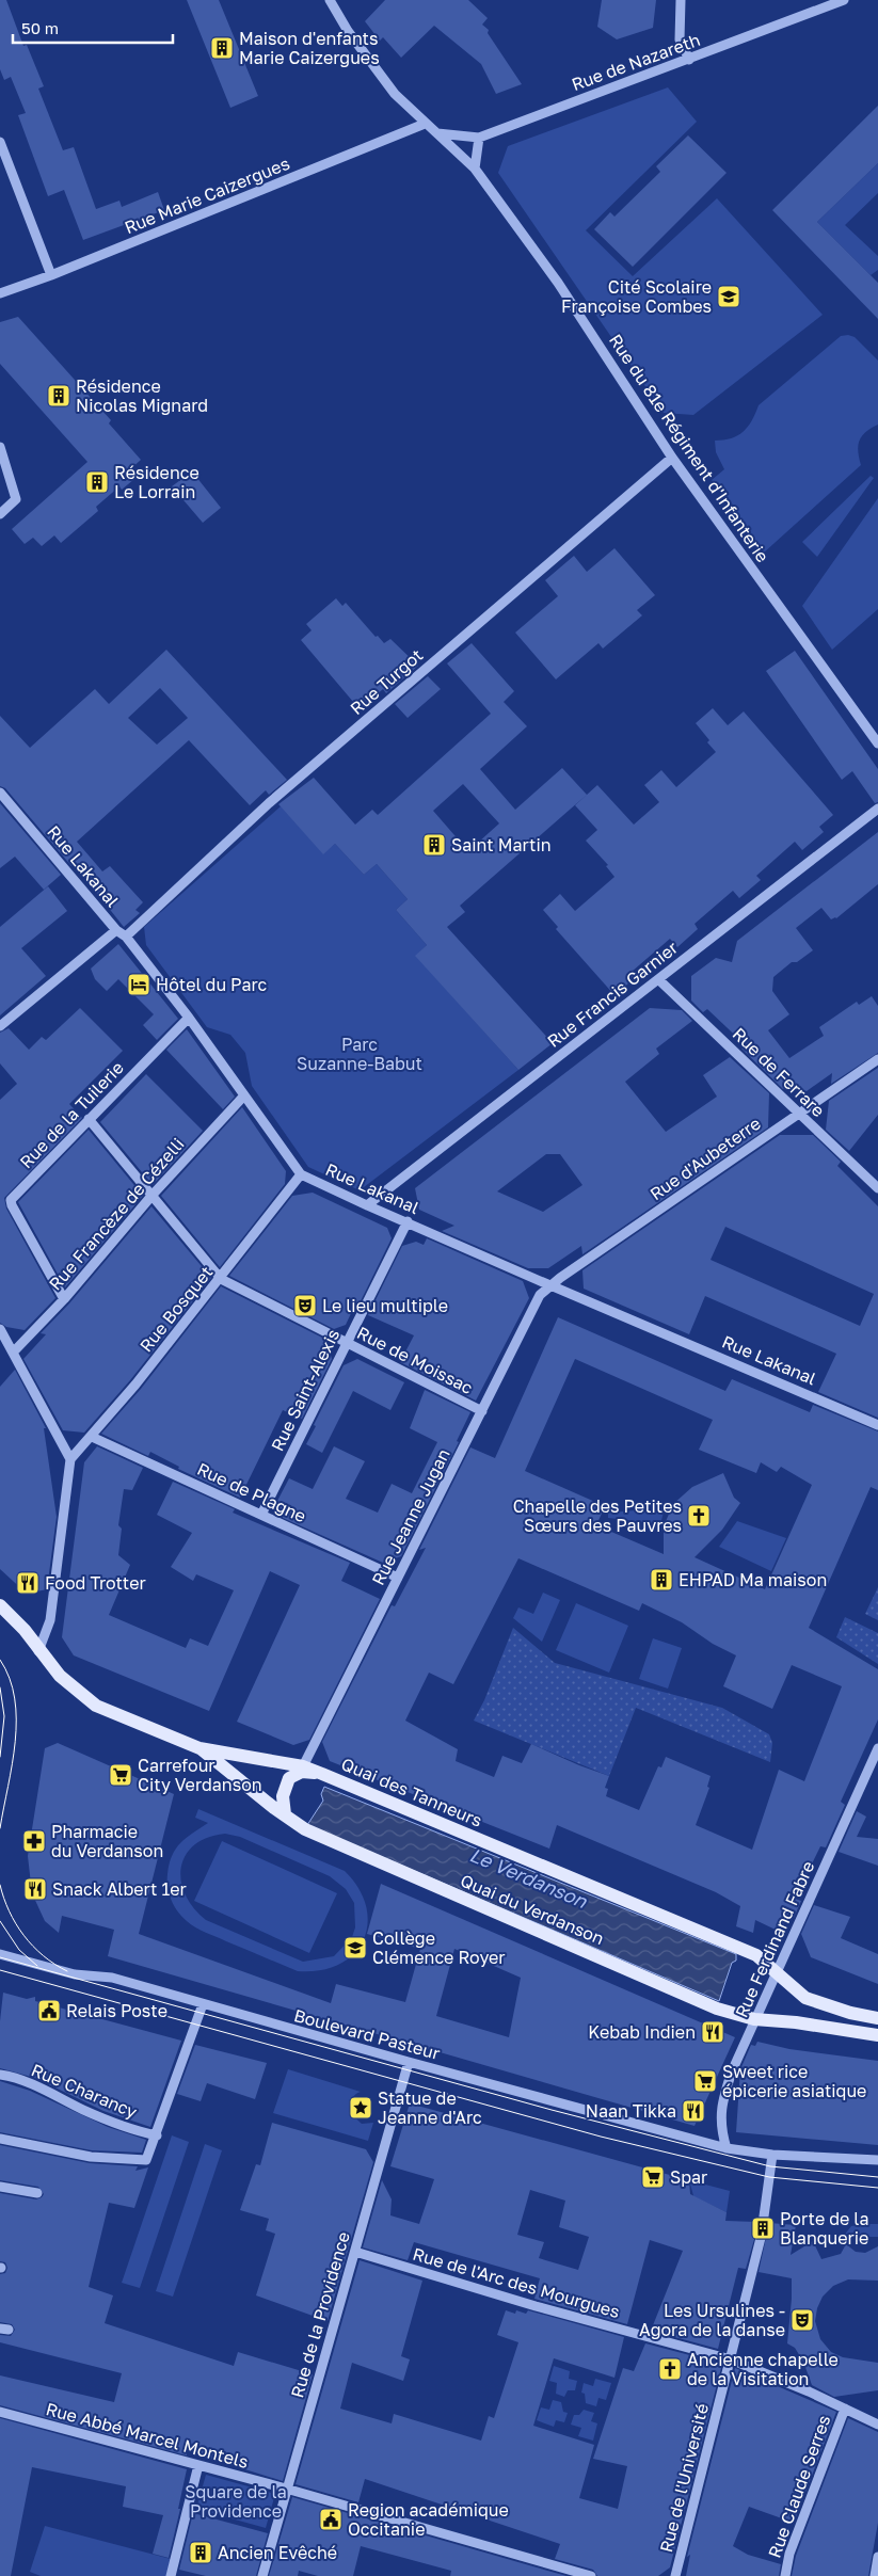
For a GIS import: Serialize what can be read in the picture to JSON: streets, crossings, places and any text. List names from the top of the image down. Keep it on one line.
{"streets":{"main road":["Quai des Tanneurs","Quai du Verdanson"],"street":["Rue de Nazareth","Rue Marie Caizergues","Rue du 81e Régiment d'Infanterie","Rue Turgot","Rue Lakanal","Rue Francis Garnier","Rue de Ferrare","Rue de la Tuilerie","Rue d'Aubeterre","Rue Francèze de Cézelli","Rue Bosquet","Rue de Moissac","Rue Saint-Alexis","Rue de Plagne","Rue Jeanne Jugan","Rue Ferdinand Fabre","Boulevard Pasteur","Rue Charancy","Rue de l'Arc des Mourgues","Rue de la Providence","Rue Abbé Marcel Montels","Rue de l'Université","Rue Claude Serres"]},"crossings":[["Rue de Nazareth","Rue du 81e Régiment d'Infanterie"],["Rue Marie Caizergues","Rue du 81e Régiment d'Infanterie"],["Rue du 81e Régiment d'Infanterie","Rue Turgot"],["Rue Turgot","Rue Lakanal"],["Rue Lakanal","Rue Francis Garnier"],["Rue Lakanal","Rue de la Tuilerie"],["Rue Lakanal","Rue d'Aubeterre"],["Rue Lakanal","Rue Francèze de Cézelli"],["Rue Lakanal","Rue Bosquet"],["Rue Lakanal","Rue Saint-Alexis"],["Rue Lakanal","Rue Jeanne Jugan"],["Rue Francis Garnier","Rue de Ferrare"],["Rue de Ferrare","Rue d'Aubeterre"],["Rue de la Tuilerie","Rue Francèze de Cézelli"],["Rue d'Aubeterre","Rue Jeanne Jugan"],["Rue Bosquet","Rue de Moissac"],["Rue Bosquet","Rue de Plagne"],["Rue de Moissac","Rue Saint-Alexis"],["Rue de Moissac","Rue Jeanne Jugan"],["Rue Saint-Alexis","Rue de Plagne"],["Rue de Plagne","Rue Jeanne Jugan"],["Rue Jeanne Jugan","Quai des Tanneurs"],["Quai des Tanneurs","Quai du Verdanson"],["Quai des Tanneurs","Rue Ferdinand Fabre"],["Quai du Verdanson","Rue Ferdinand Fabre"],["Rue Ferdinand Fabre","Boulevard Pasteur"],["Boulevard Pasteur","Rue de la Providence"],["Boulevard Pasteur","Rue de l'Université"],["Rue de l'Arc des Mourgues","Rue de la Providence"],["Rue de l'Arc des Mourgues","Rue de l'Université"],["Rue de l'Arc des Mourgues","Rue Claude Serres"],["Rue de la Providence","Rue Abbé Marcel Montels"]],"water":["Le Verdanson"],"parks":["Parc Suzanne-Babut","Square de la Providence"],"places":{"building":["Maison d'enfants Marie Caizergues","Résidence Nicolas Mignard","Résidence Le Lorrain","Saint Martin","EHPAD Ma maison","Porte de la Blanquerie","Ancien Evêché"],"school or university":["Cité Scolaire Françoise Combes","Collège Clémence Royer"],"hotel":["Hôtel du Parc"],"theatre":["Le lieu multiple","Les Ursulines - Agora de la danse"],"church":["Chapelle des Petites Sœurs des Pauvres","Ancienne chapelle de la Visitation"],"restaurant":["Food Trotter","Snack Albert 1er","Kebab Indien","Naan Tikka"],"supermarket":["Carrefour City Verdanson","Sweet rice épicerie asiatique","Spar"],"pharmacy":["Pharmacie du Verdanson"],"public building":["Relais Poste","Region académique Occitanie"],"place":["Statue de Jeanne d'Arc"]},"scale_bar":"50 m"}
